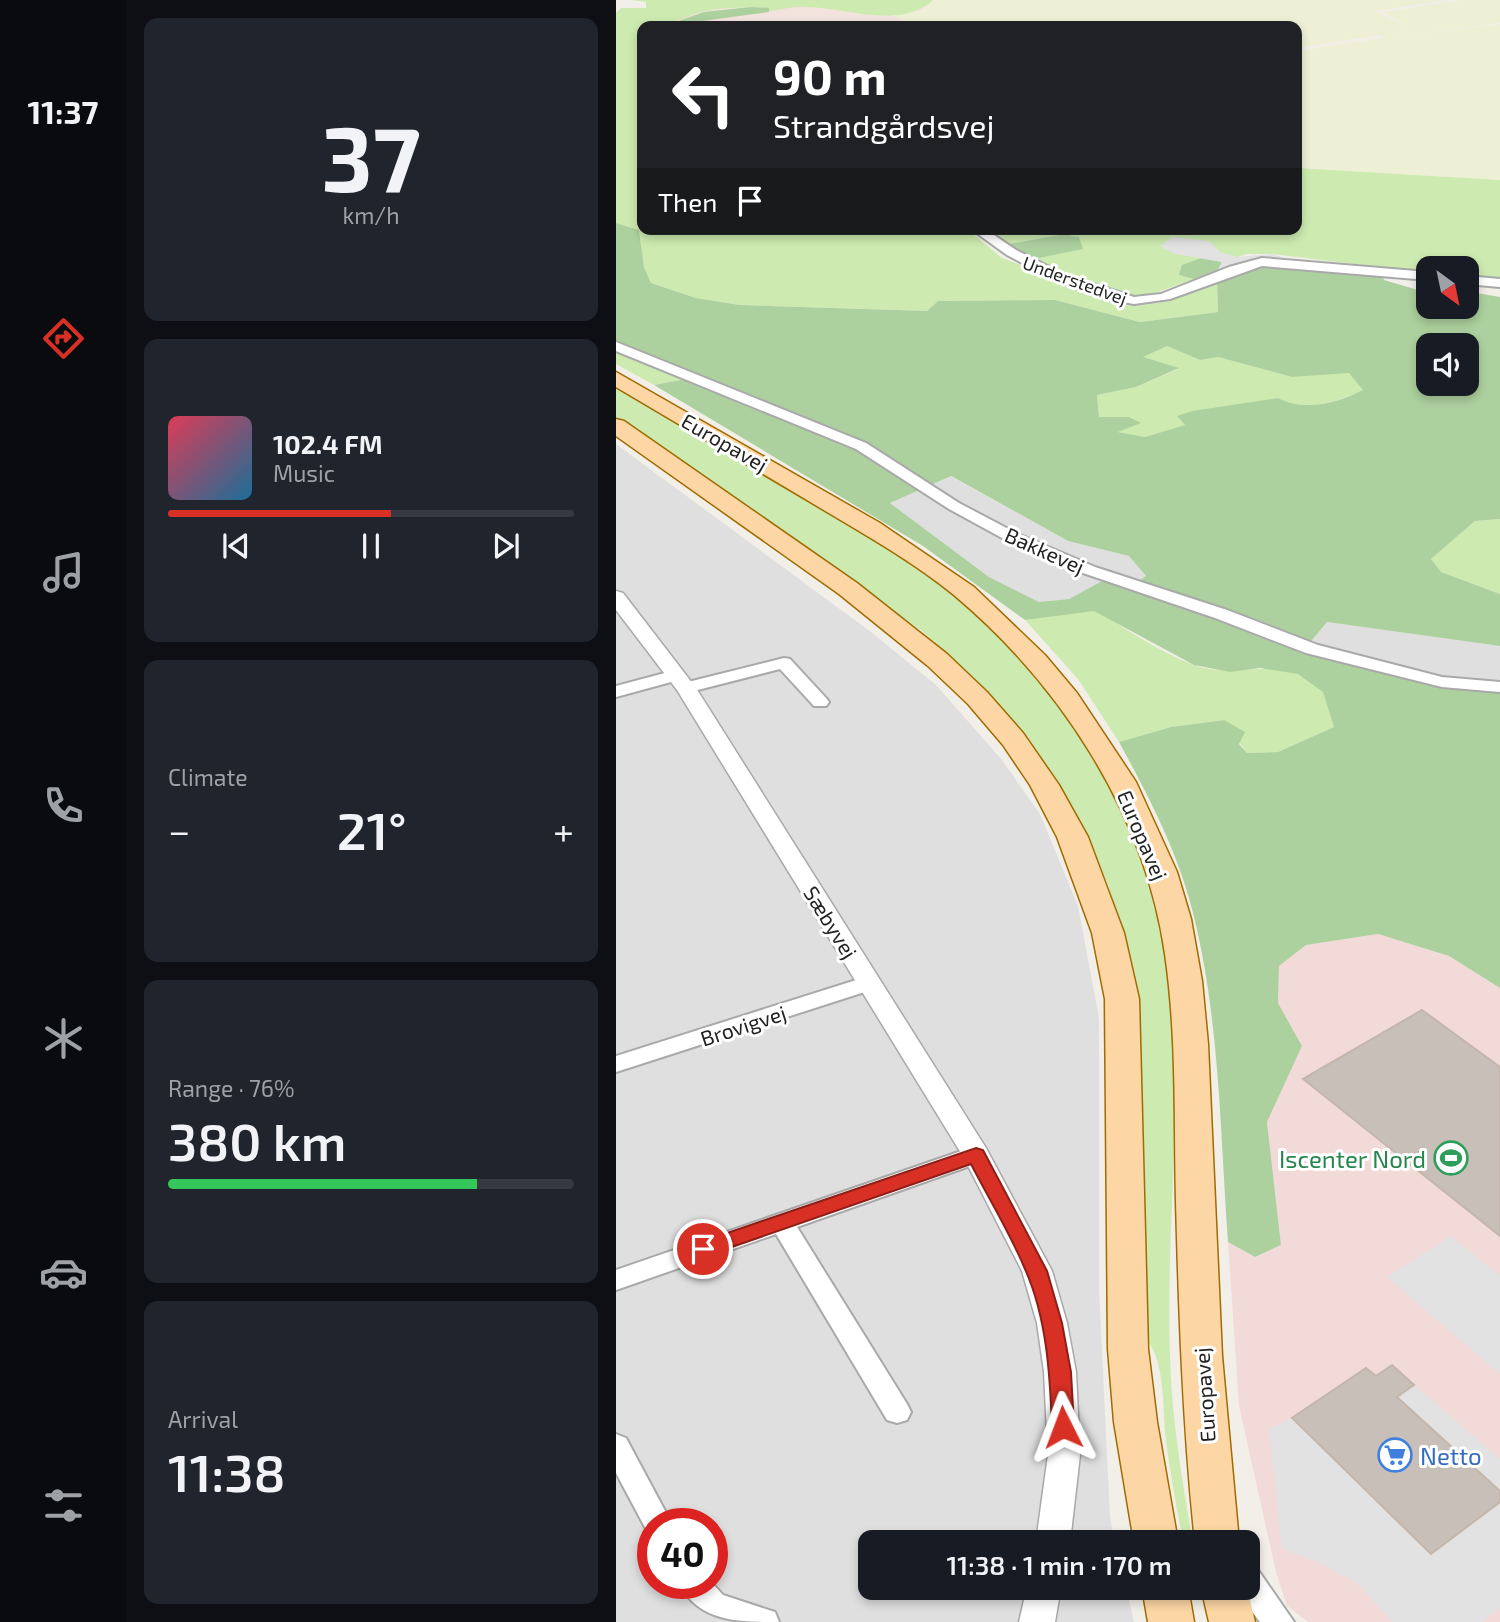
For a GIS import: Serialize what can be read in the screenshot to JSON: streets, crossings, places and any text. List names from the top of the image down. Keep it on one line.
{"streets":{"main road":["Europavej"],"street":["Understedvej","Bakkevej","Sæbyvej","Brovigvej"]},"crossings":[["Sæbyvej","Brovigvej"]],"places":{"sports":["Iscenter Nord"],"supermarket":["Netto"]},"north":"bottom right","page":{"tabs":"11:37","tile":[["37","km/h"],"Climate",["Range · 76%","380 km"],["Arrival","11:38"]],"turn":["90 m","Strandgårdsvej"],"then":"Then","song":["102.4 FM","Music"],"heat":["−","21°","+"],"limit":"40","trip":"11:38 · 1 min · 170 m"}}
